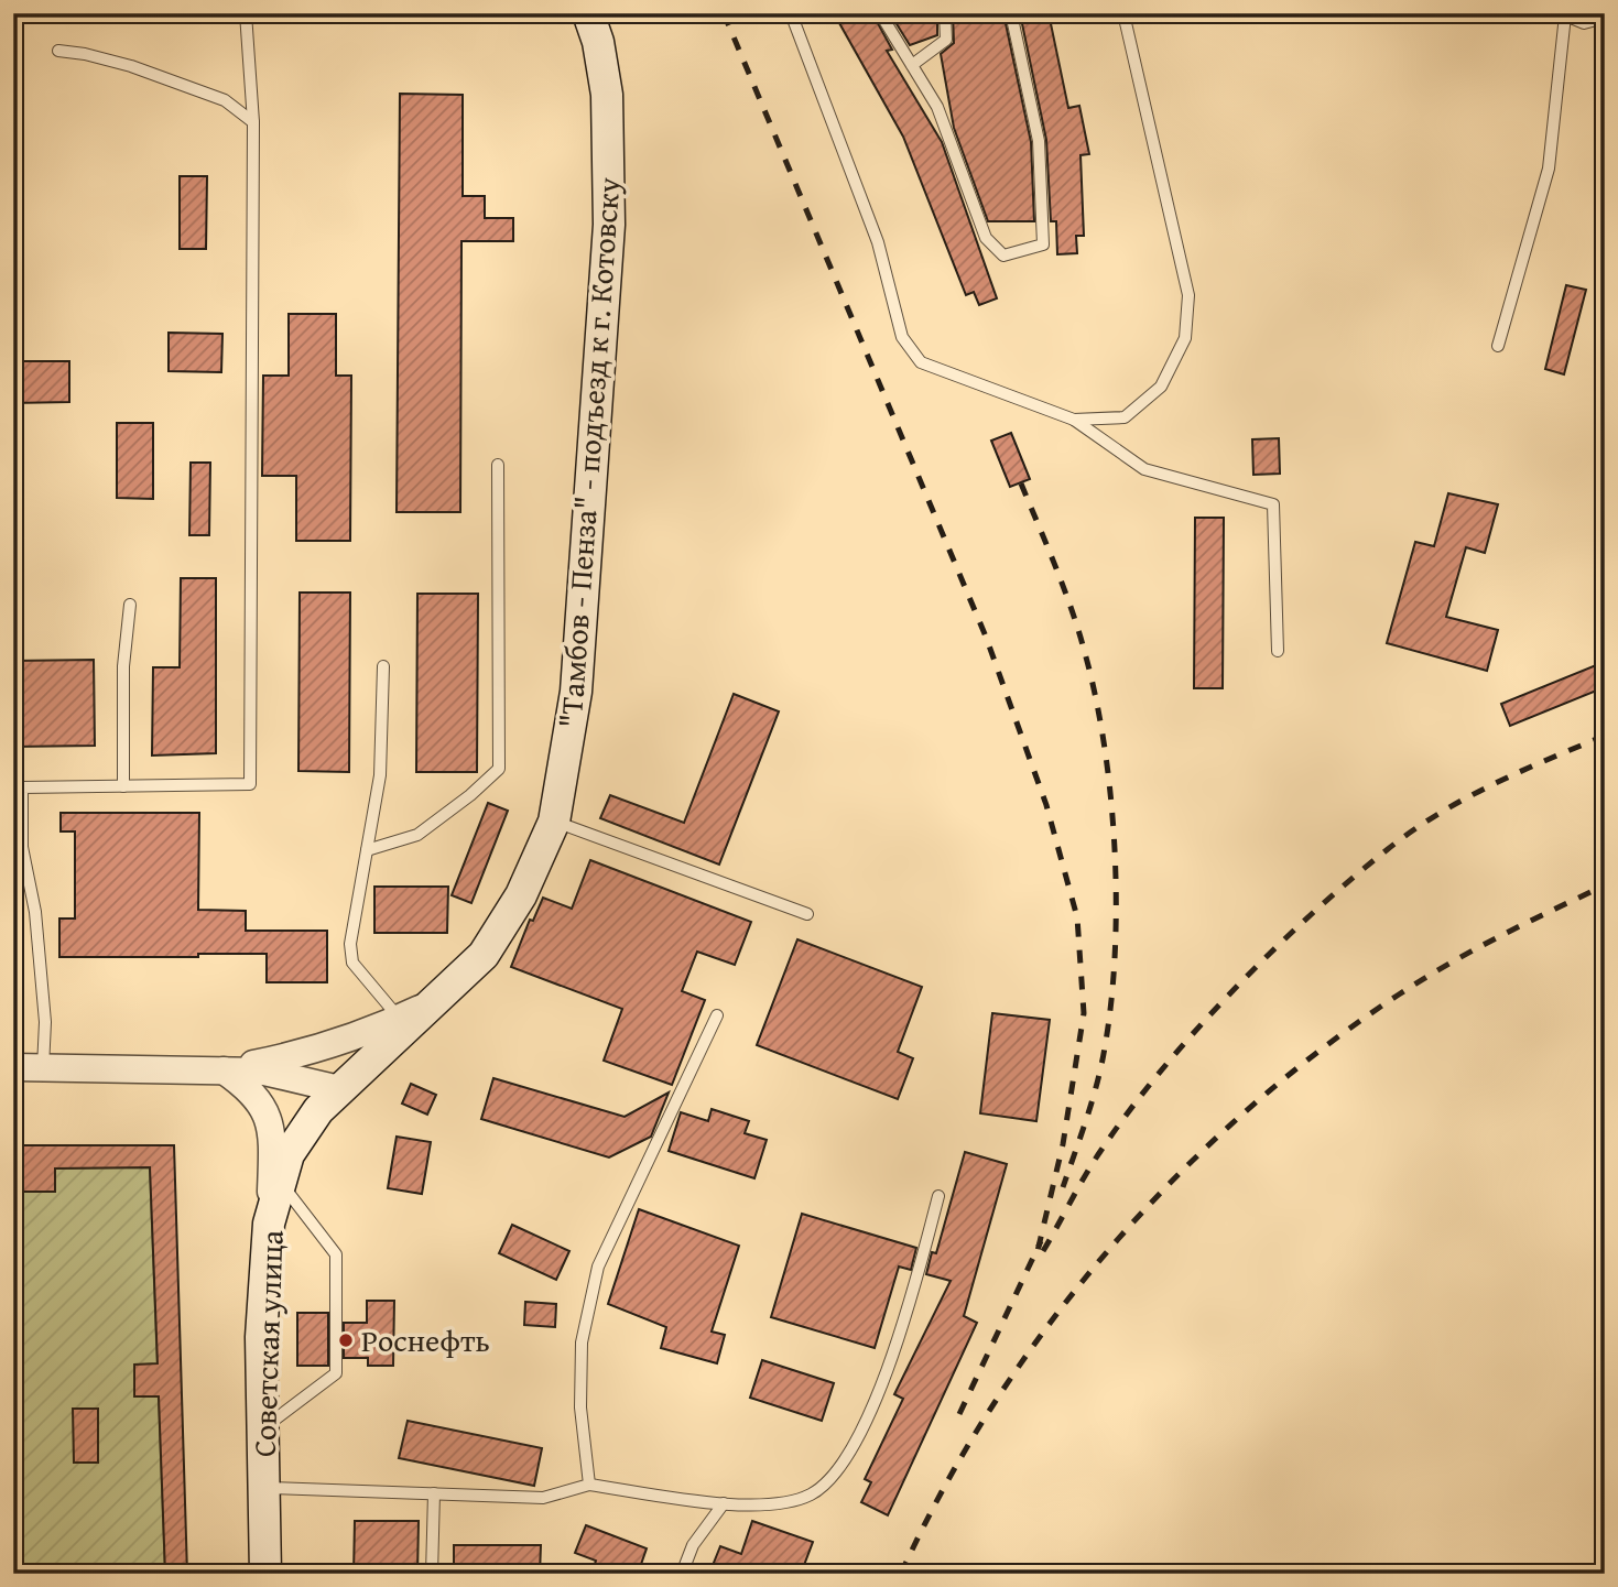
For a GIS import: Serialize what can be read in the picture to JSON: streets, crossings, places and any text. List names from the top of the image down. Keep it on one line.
{"streets":{"main road":["\"Тамбов - Пенза\" - подъезд к г. Котовску","Советская улица"]},"crossings":[["\"Тамбов - Пенза\" - подъезд к г. Котовску","Советская улица"]],"places":["Роснефть"]}
